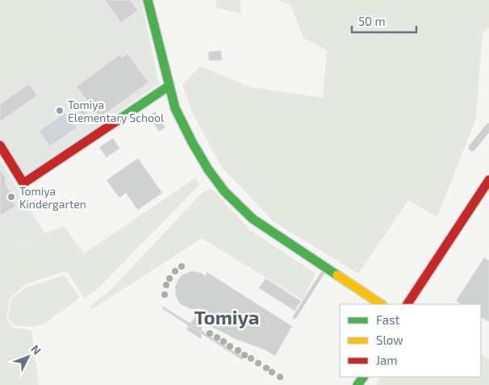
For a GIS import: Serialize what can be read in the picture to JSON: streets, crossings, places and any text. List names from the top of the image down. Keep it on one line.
{"districts":["Tomiya"],"places":["Tomiya Elementary School","Tomiya Kindergarten"],"legend":["Fast","Slow","Jam"],"scale_bar":"50 m","north":"top right"}
